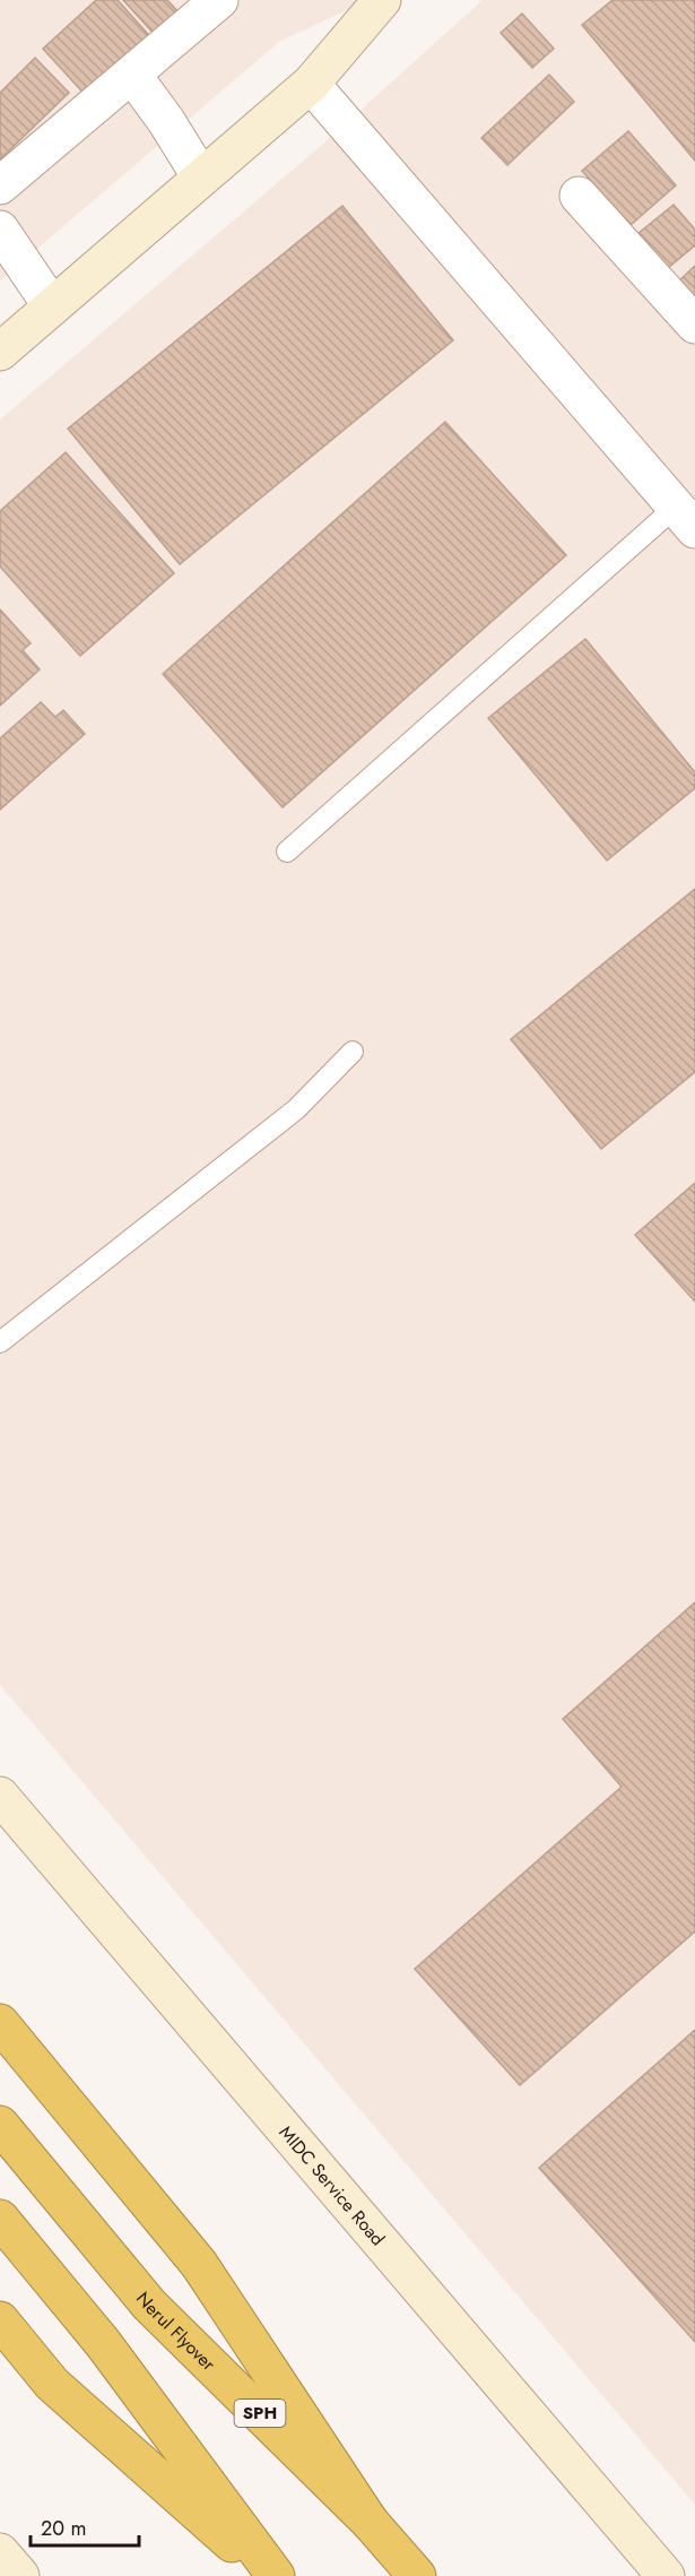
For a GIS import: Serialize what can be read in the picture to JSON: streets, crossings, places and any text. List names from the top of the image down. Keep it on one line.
{"streets":{"highway":["Nerul Flyover","SPH"],"street":["MIDC Service Road"]},"crossings":[["Nerul Flyover","SPH"]],"scale_bar":"20 m"}
